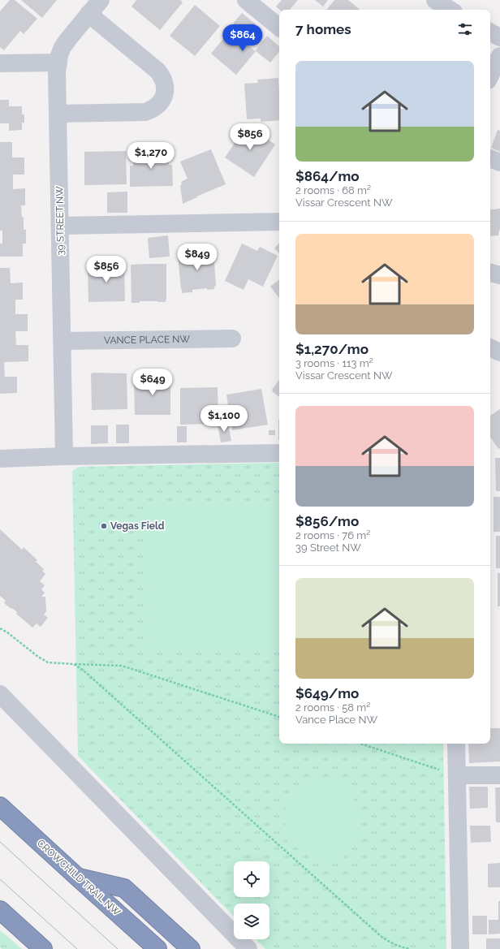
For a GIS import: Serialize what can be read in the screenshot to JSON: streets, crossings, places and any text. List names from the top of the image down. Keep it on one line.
{"streets":{"highway":["CROWCHILD TRAIL NW"],"street":["39 STREET NW","VANCE PLACE NW"]},"crossings":[["39 STREET NW","VANCE PLACE NW"]],"places":["Vegas Field"],"page":{"heading":"7 homes","price":["$864","$856","$1,270","$849","$856","$649","$1,100"],"list":[{"name":"$864/mo","note":"2 rooms · 68 m² · Vissar Crescent NW"},{"name":"$1,270/mo","note":"3 rooms · 113 m² · Vissar Crescent NW"},{"name":"$856/mo","note":"2 rooms · 76 m² · 39 Street NW"},{"name":"$649/mo","note":"2 rooms · 58 m² · Vance Place NW"}]}}
